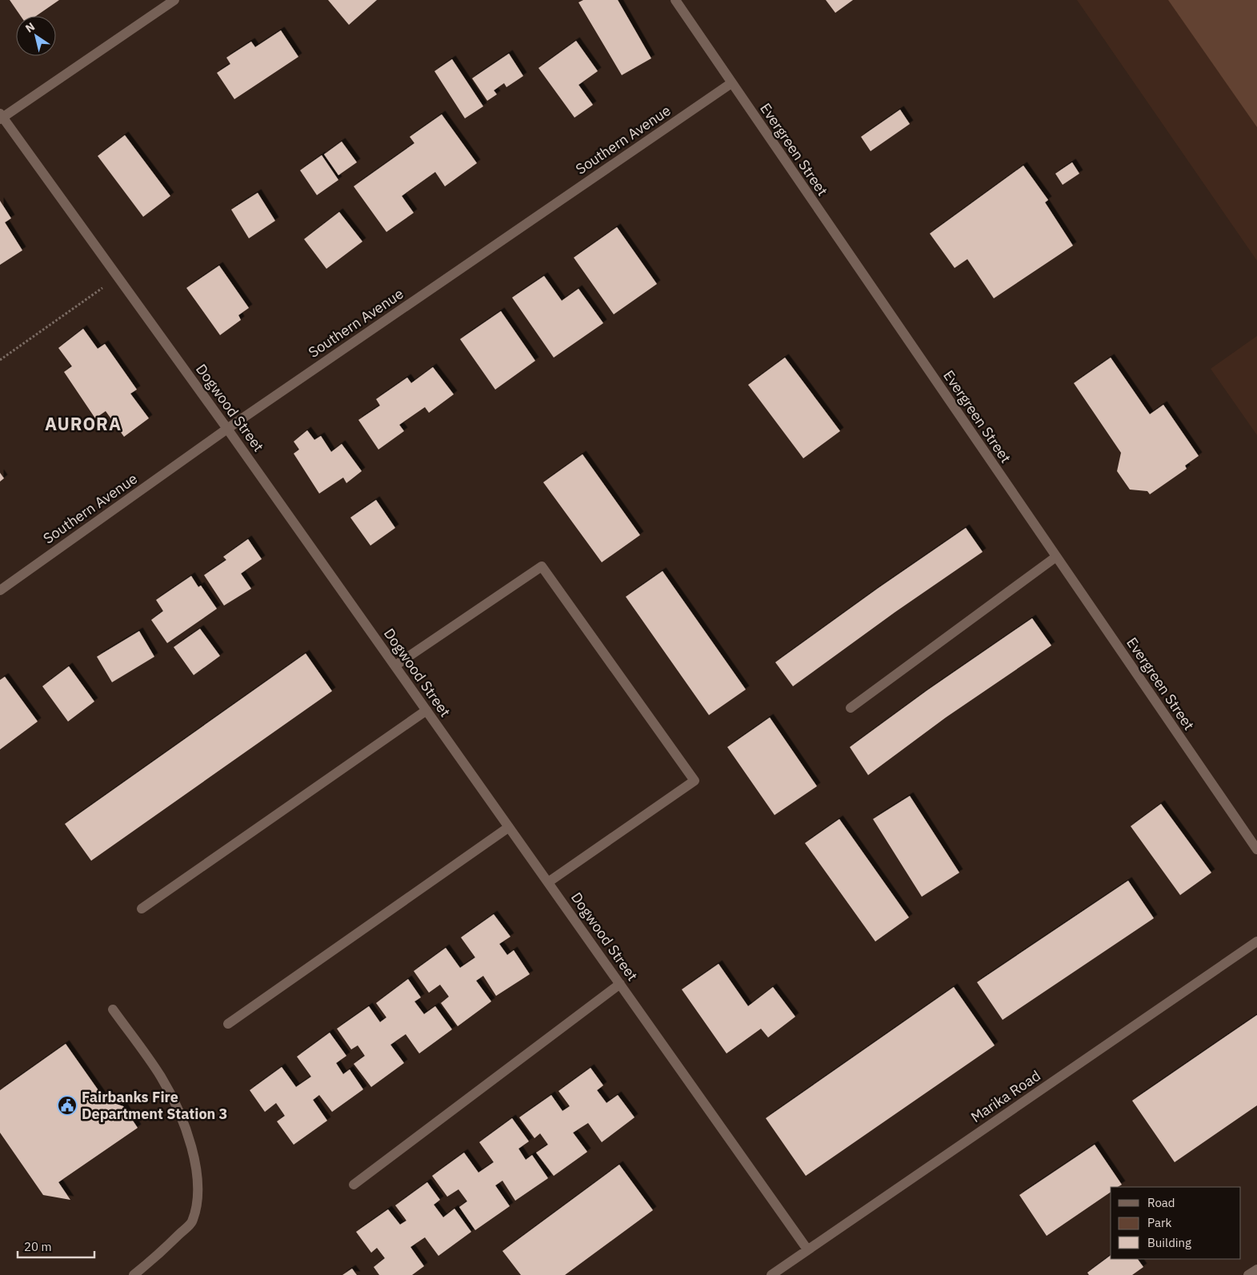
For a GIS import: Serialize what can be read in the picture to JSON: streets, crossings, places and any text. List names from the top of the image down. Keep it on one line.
{"streets":{"street":["Southern Avenue","Evergreen Street","Dogwood Street","Marika Road"]},"crossings":[["Southern Avenue","Evergreen Street"],["Southern Avenue","Dogwood Street"],["Dogwood Street","Marika Road"]],"districts":["AURORA"],"places":{"public building":["Fairbanks Fire Department Station 3"]},"legend":["Road","Park","Building"],"scale_bar":"20 m","north":"top left"}
